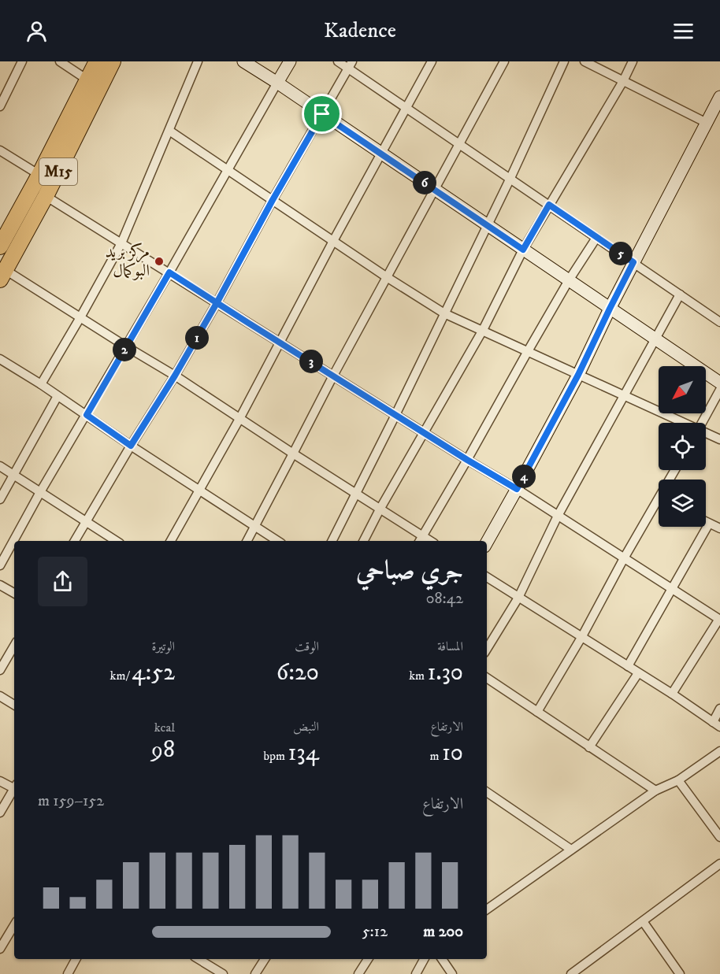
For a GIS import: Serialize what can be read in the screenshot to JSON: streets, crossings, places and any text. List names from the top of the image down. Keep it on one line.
{"streets":{"highway":["M15"]},"places":["مركز بريد البوكمال"],"north":"bottom left","page":{"header":"Kadence","pins":["6","5","1","2","3","4"],"heading":["جري صباحي","08:42"],"stats":[["المسافة","1.30 km"],["الوقت","6:20"],["الوتيرة","4:52 /km"],["الارتفاع","10 m"],["النبض","134 bpm"],["kcal","98"]],"chart":["الارتفاع","152–159 m"],"list":[{"name":"200 m","note":"5:12"}]}}
